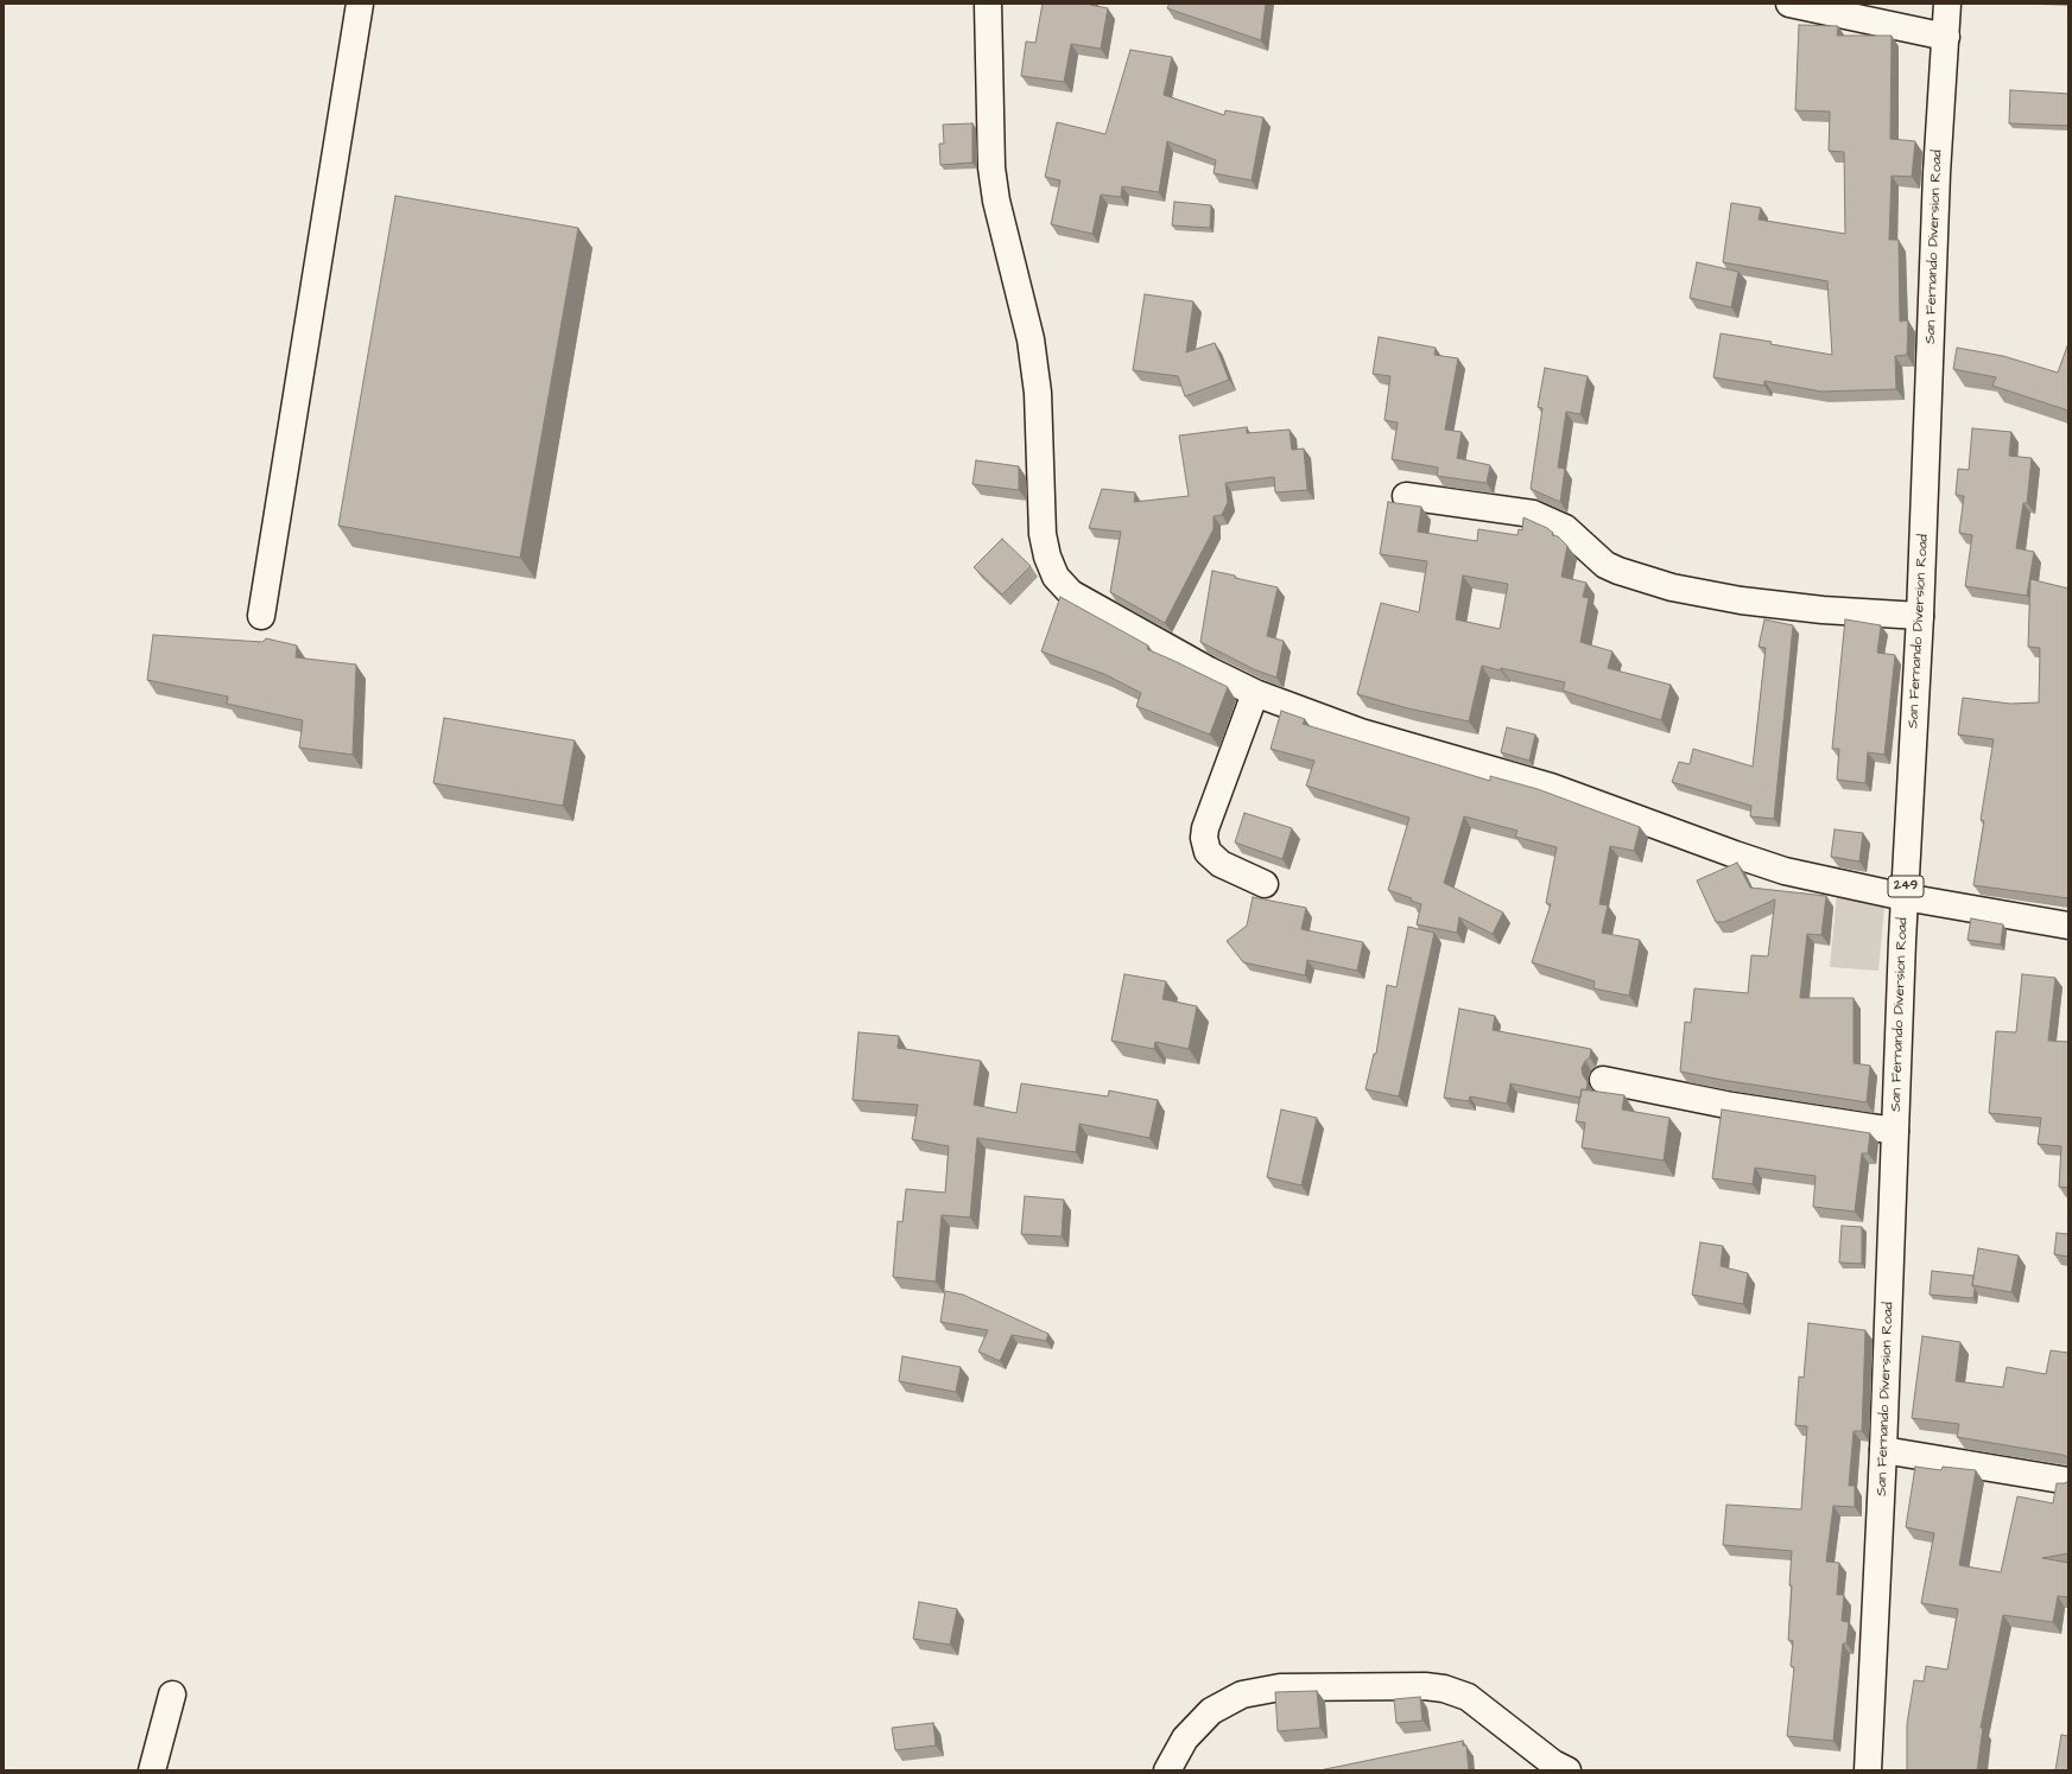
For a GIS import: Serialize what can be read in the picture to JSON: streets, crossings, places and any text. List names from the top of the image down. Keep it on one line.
{"streets":{"main road":["San Fernando Diversion Road","249"]}}
